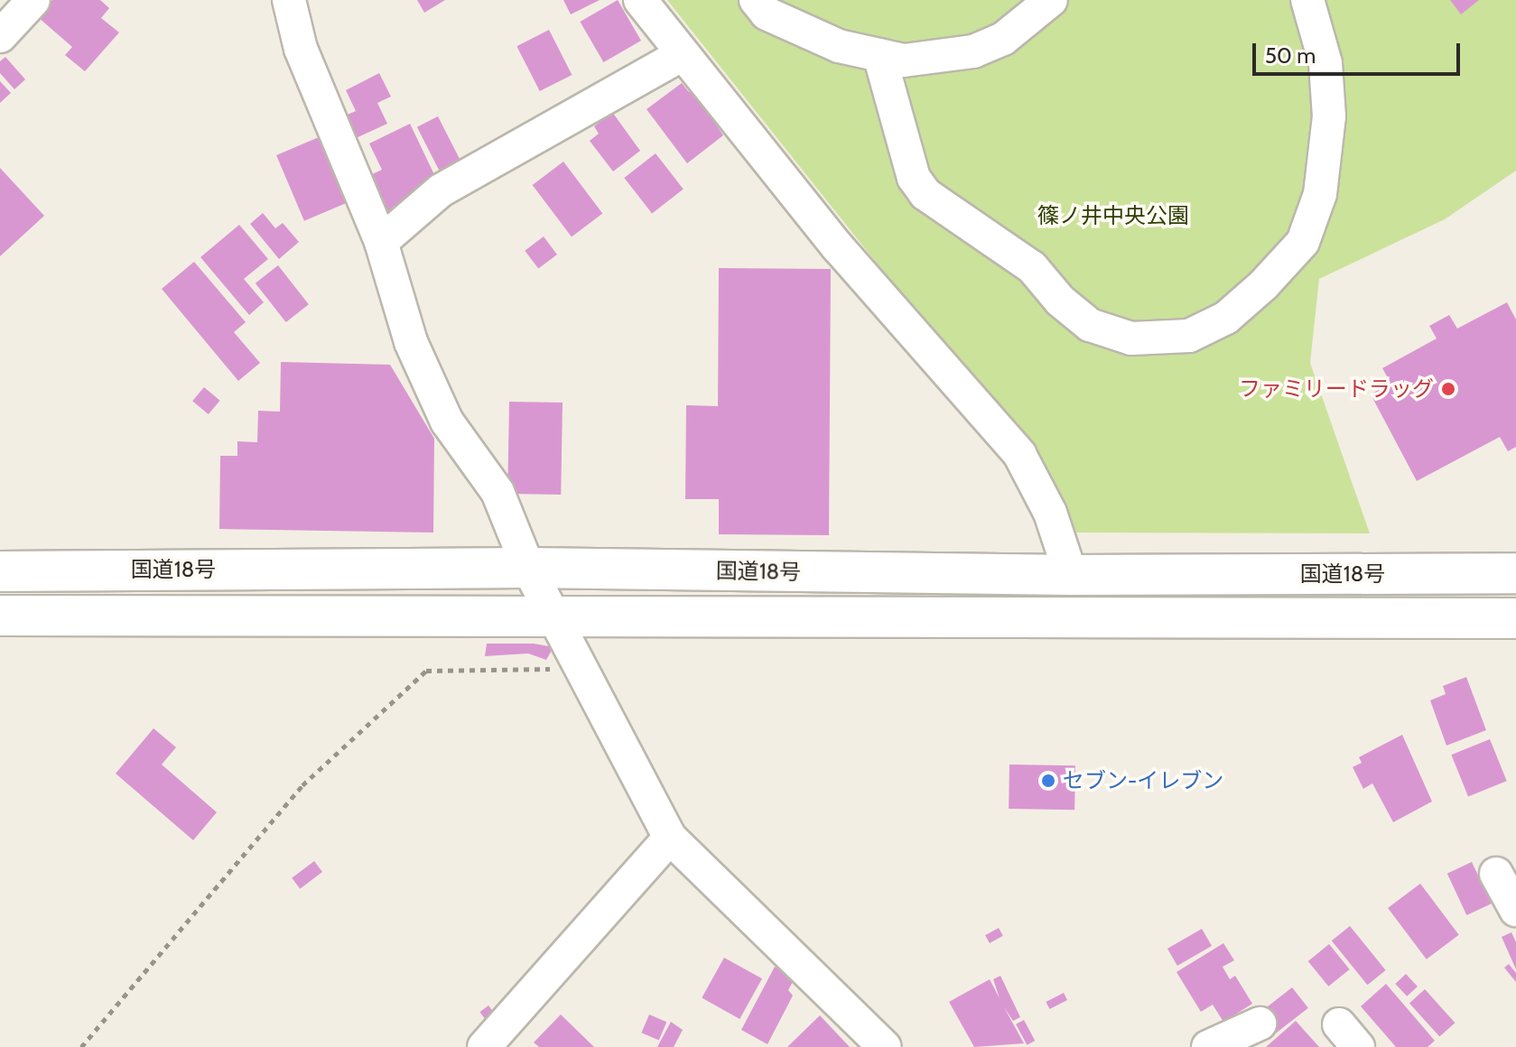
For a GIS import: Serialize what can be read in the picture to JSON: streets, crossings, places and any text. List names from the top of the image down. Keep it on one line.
{"streets":{"highway":["国道18号"]},"parks":["篠ノ井中央公園"],"places":["ファミリードラッグ","セブン-イレブン"],"scale_bar":"50 m"}
